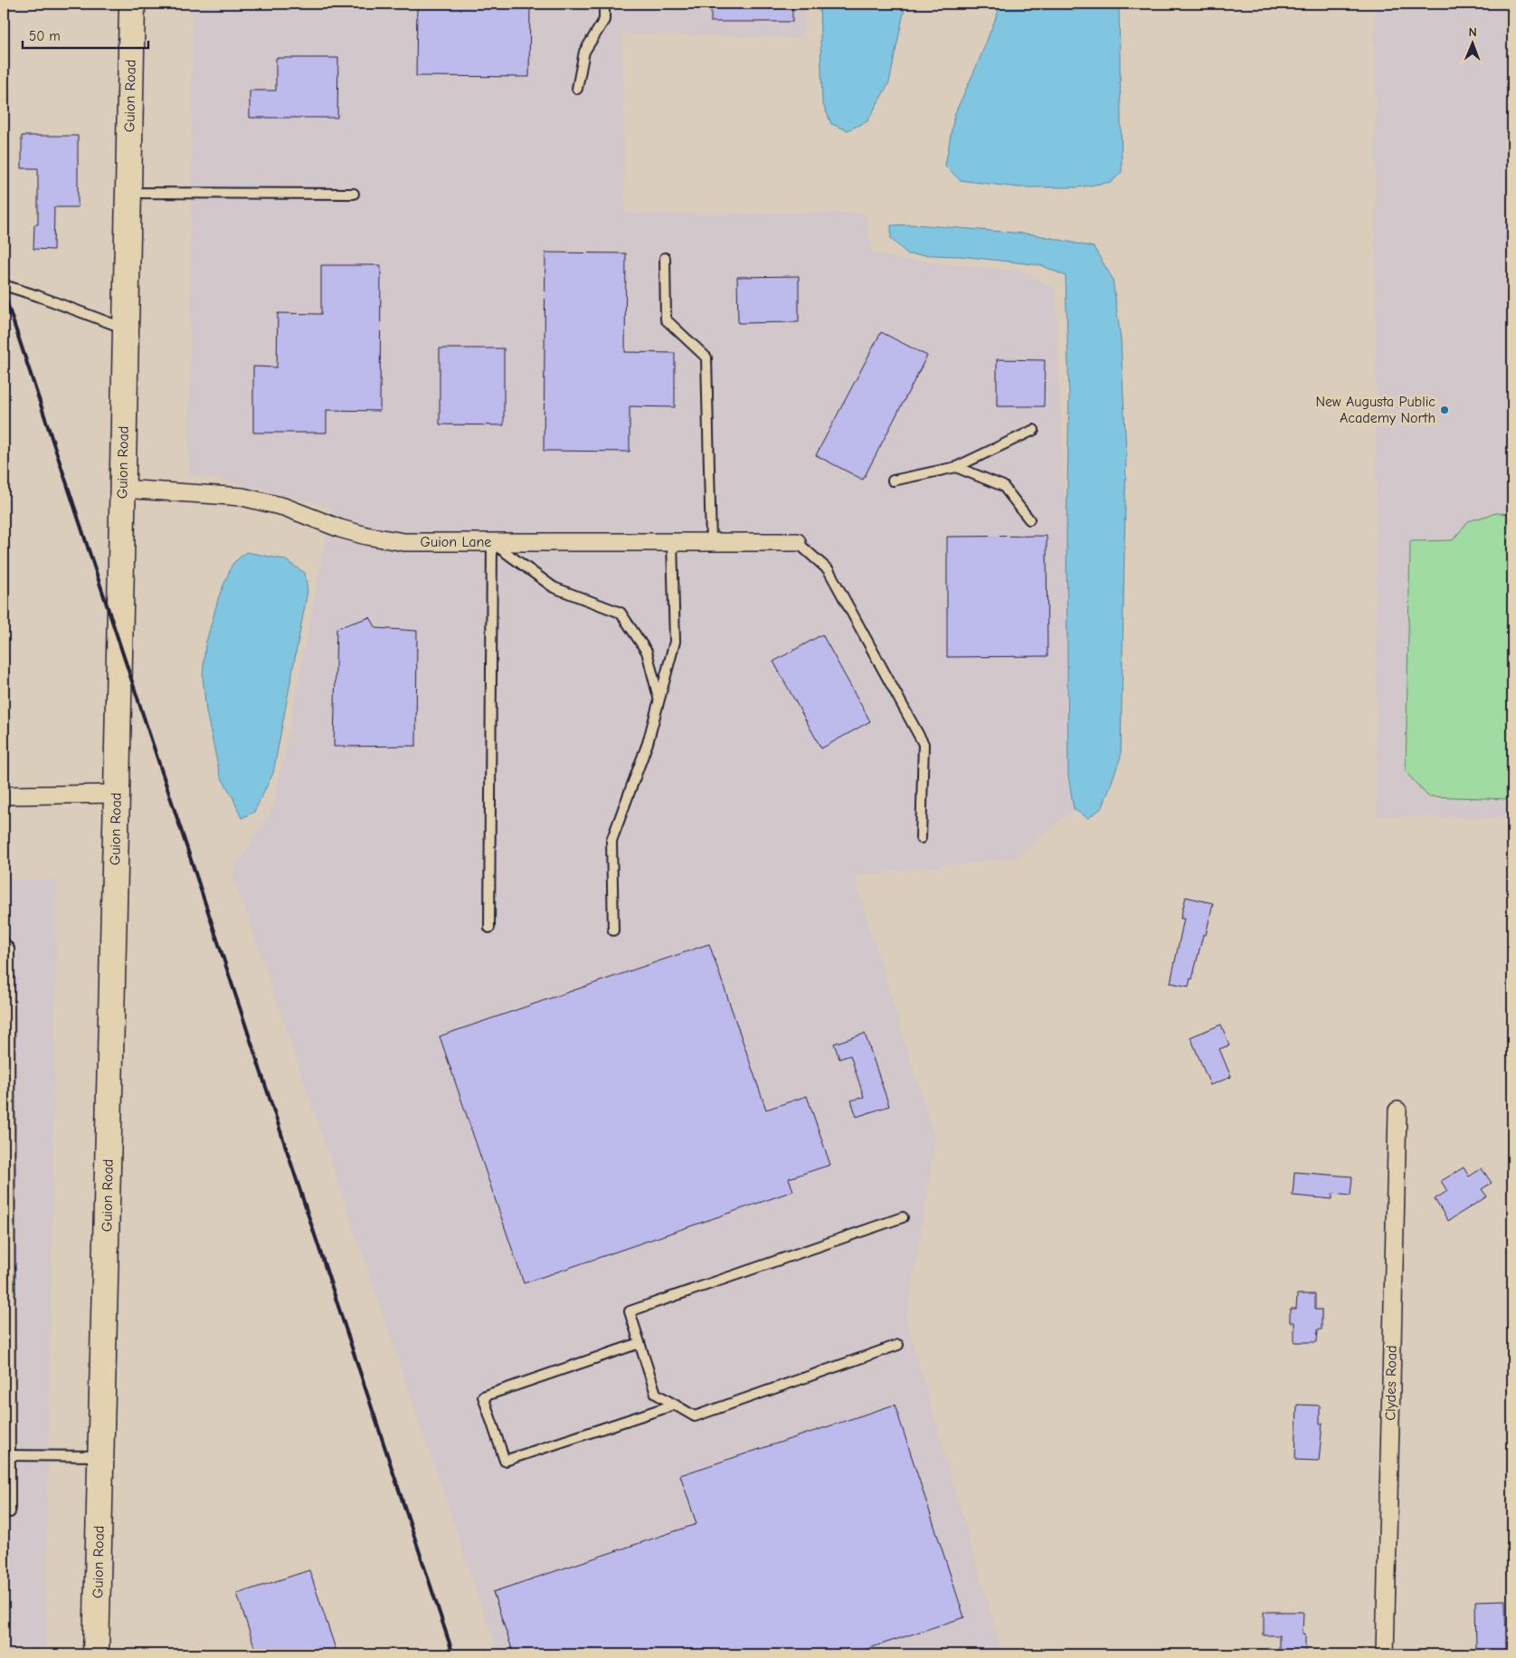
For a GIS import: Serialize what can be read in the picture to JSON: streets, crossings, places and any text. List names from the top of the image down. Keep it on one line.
{"streets":{"street":["Guion Road","Guion Lane","Clydes Road"]},"crossings":[["Guion Road","Guion Lane"]],"places":["New Augusta Public Academy North"],"scale_bar":"50 m","north":"top"}
